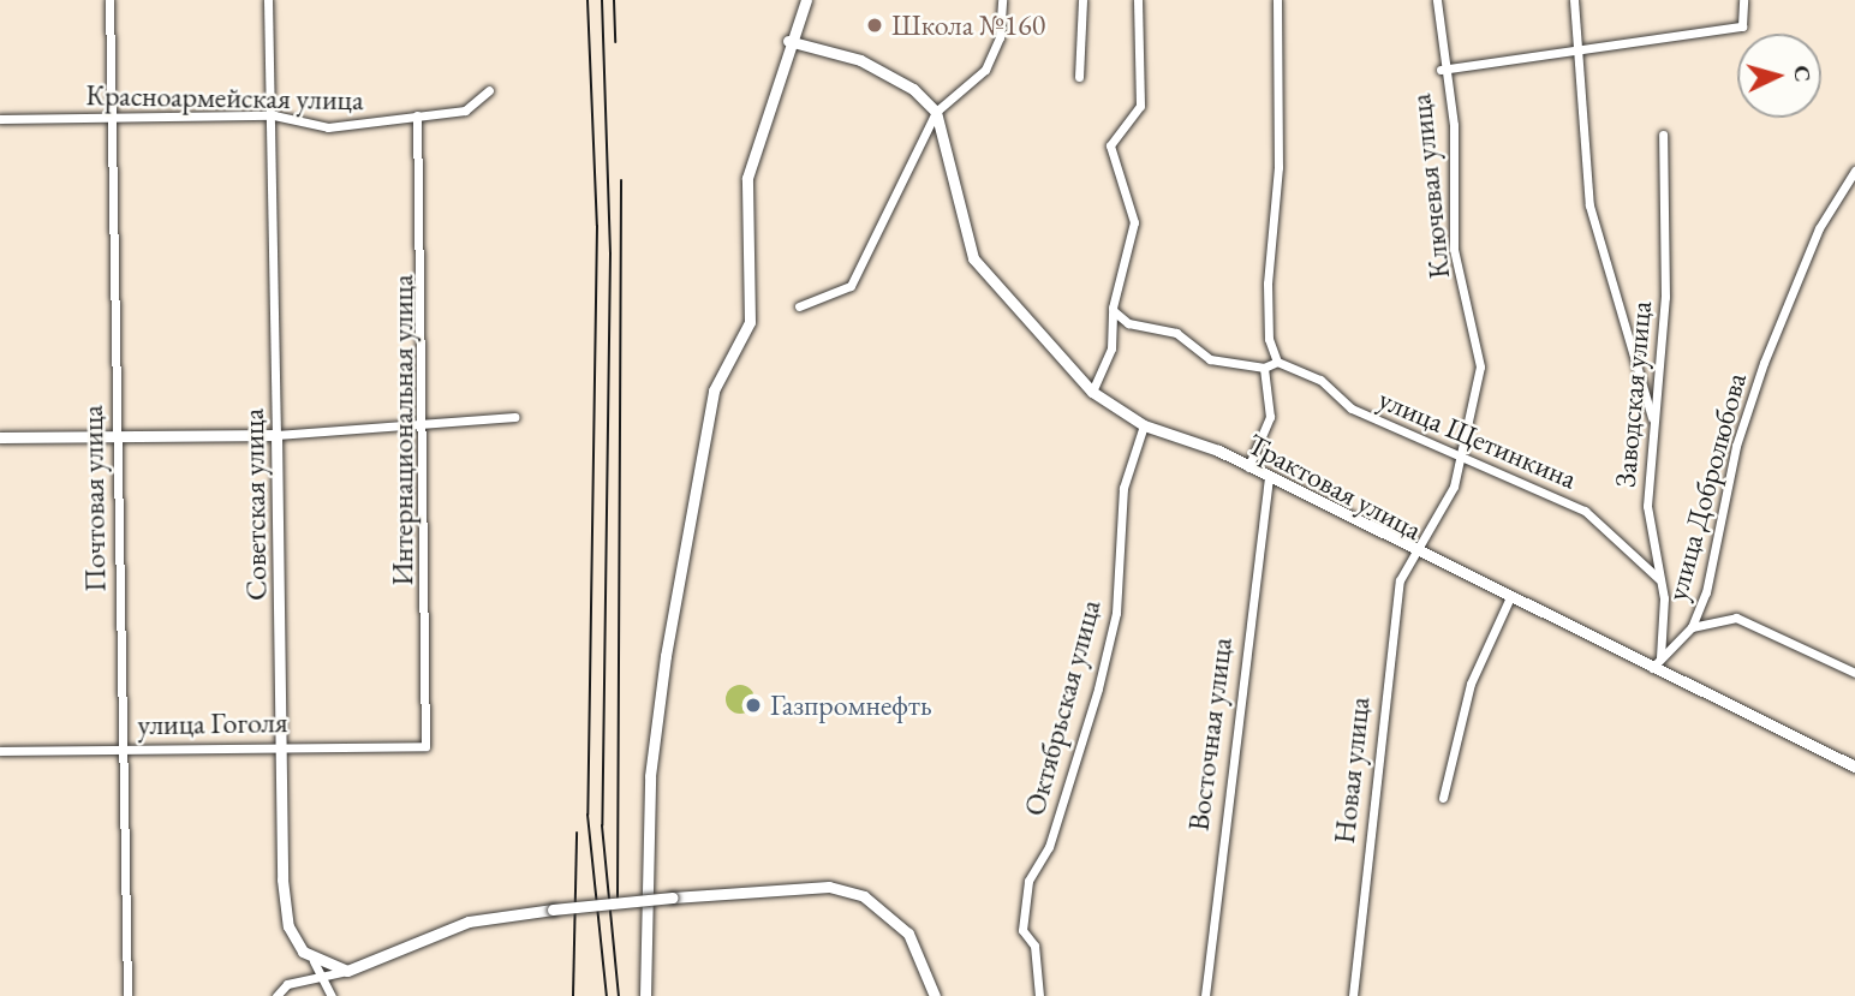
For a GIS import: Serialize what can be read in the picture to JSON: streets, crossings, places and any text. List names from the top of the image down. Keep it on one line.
{"streets":{"street":["Красноармейская улица","Ключевая улица","Заводская улица","Интернациональная улица","улица Щетинкина","Трактовая улица","улица Добролюбова","Почтовая улица","Советская улица","Октябрьская улица","улица Гоголя","Восточная улица","Новая улица"]},"crossings":[["Красноармейская улица","Интернациональная улица"],["Красноармейская улица","Почтовая улица"],["Красноармейская улица","Советская улица"],["Ключевая улица","улица Щетинкина"],["Ключевая улица","Трактовая улица"],["Ключевая улица","Новая улица"],["Заводская улица","улица Щетинкина"],["Заводская улица","улица Добролюбова"],["Интернациональная улица","улица Гоголя"],["Трактовая улица","улица Добролюбова"],["Трактовая улица","Октябрьская улица"],["Трактовая улица","Восточная улица"],["Трактовая улица","Новая улица"],["Почтовая улица","улица Гоголя"],["Советская улица","улица Гоголя"]],"places":["Школа №160","Газпромнефть"],"north":"right"}
